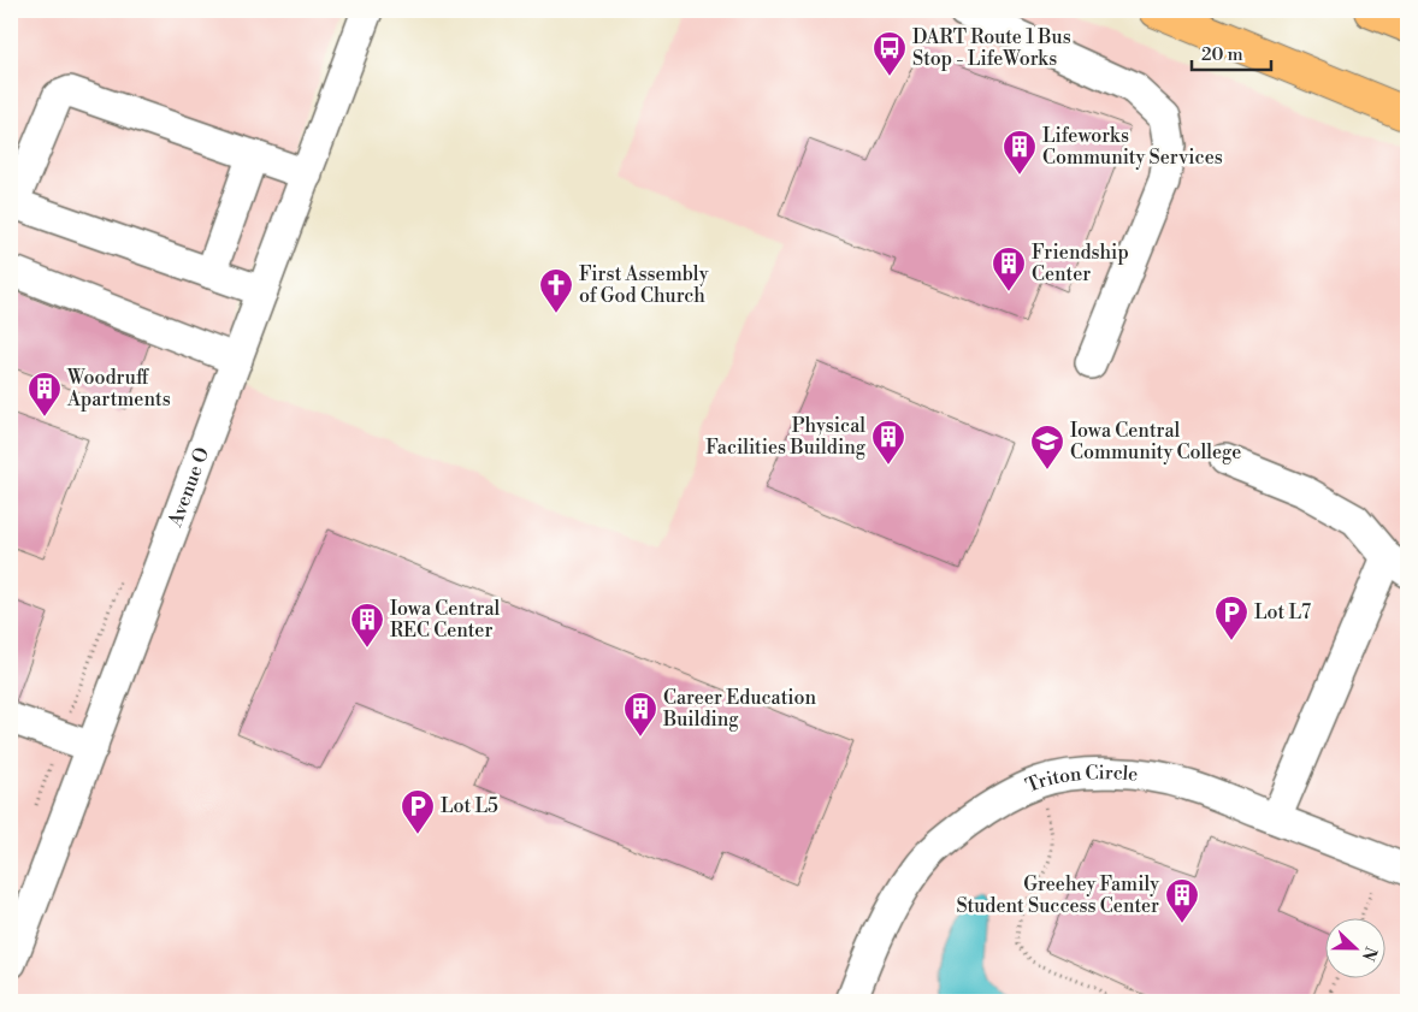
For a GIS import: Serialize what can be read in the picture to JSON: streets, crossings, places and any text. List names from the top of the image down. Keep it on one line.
{"streets":{"street":["Avenue O","Triton Circle"]},"places":{"bus stop":["DART Route 1 Bus Stop - LifeWorks"],"building":["Lifeworks Community Services","Friendship Center","Woodruff Apartments","Physical Facilities Building","Iowa Central REC Center","Career Education Building","Greehey Family Student Success Center"],"church":["First Assembly of God Church"],"school or university":["Iowa Central Community College"],"parking":["Lot L7","Lot L5"]},"scale_bar":"20 m","north":"right"}
